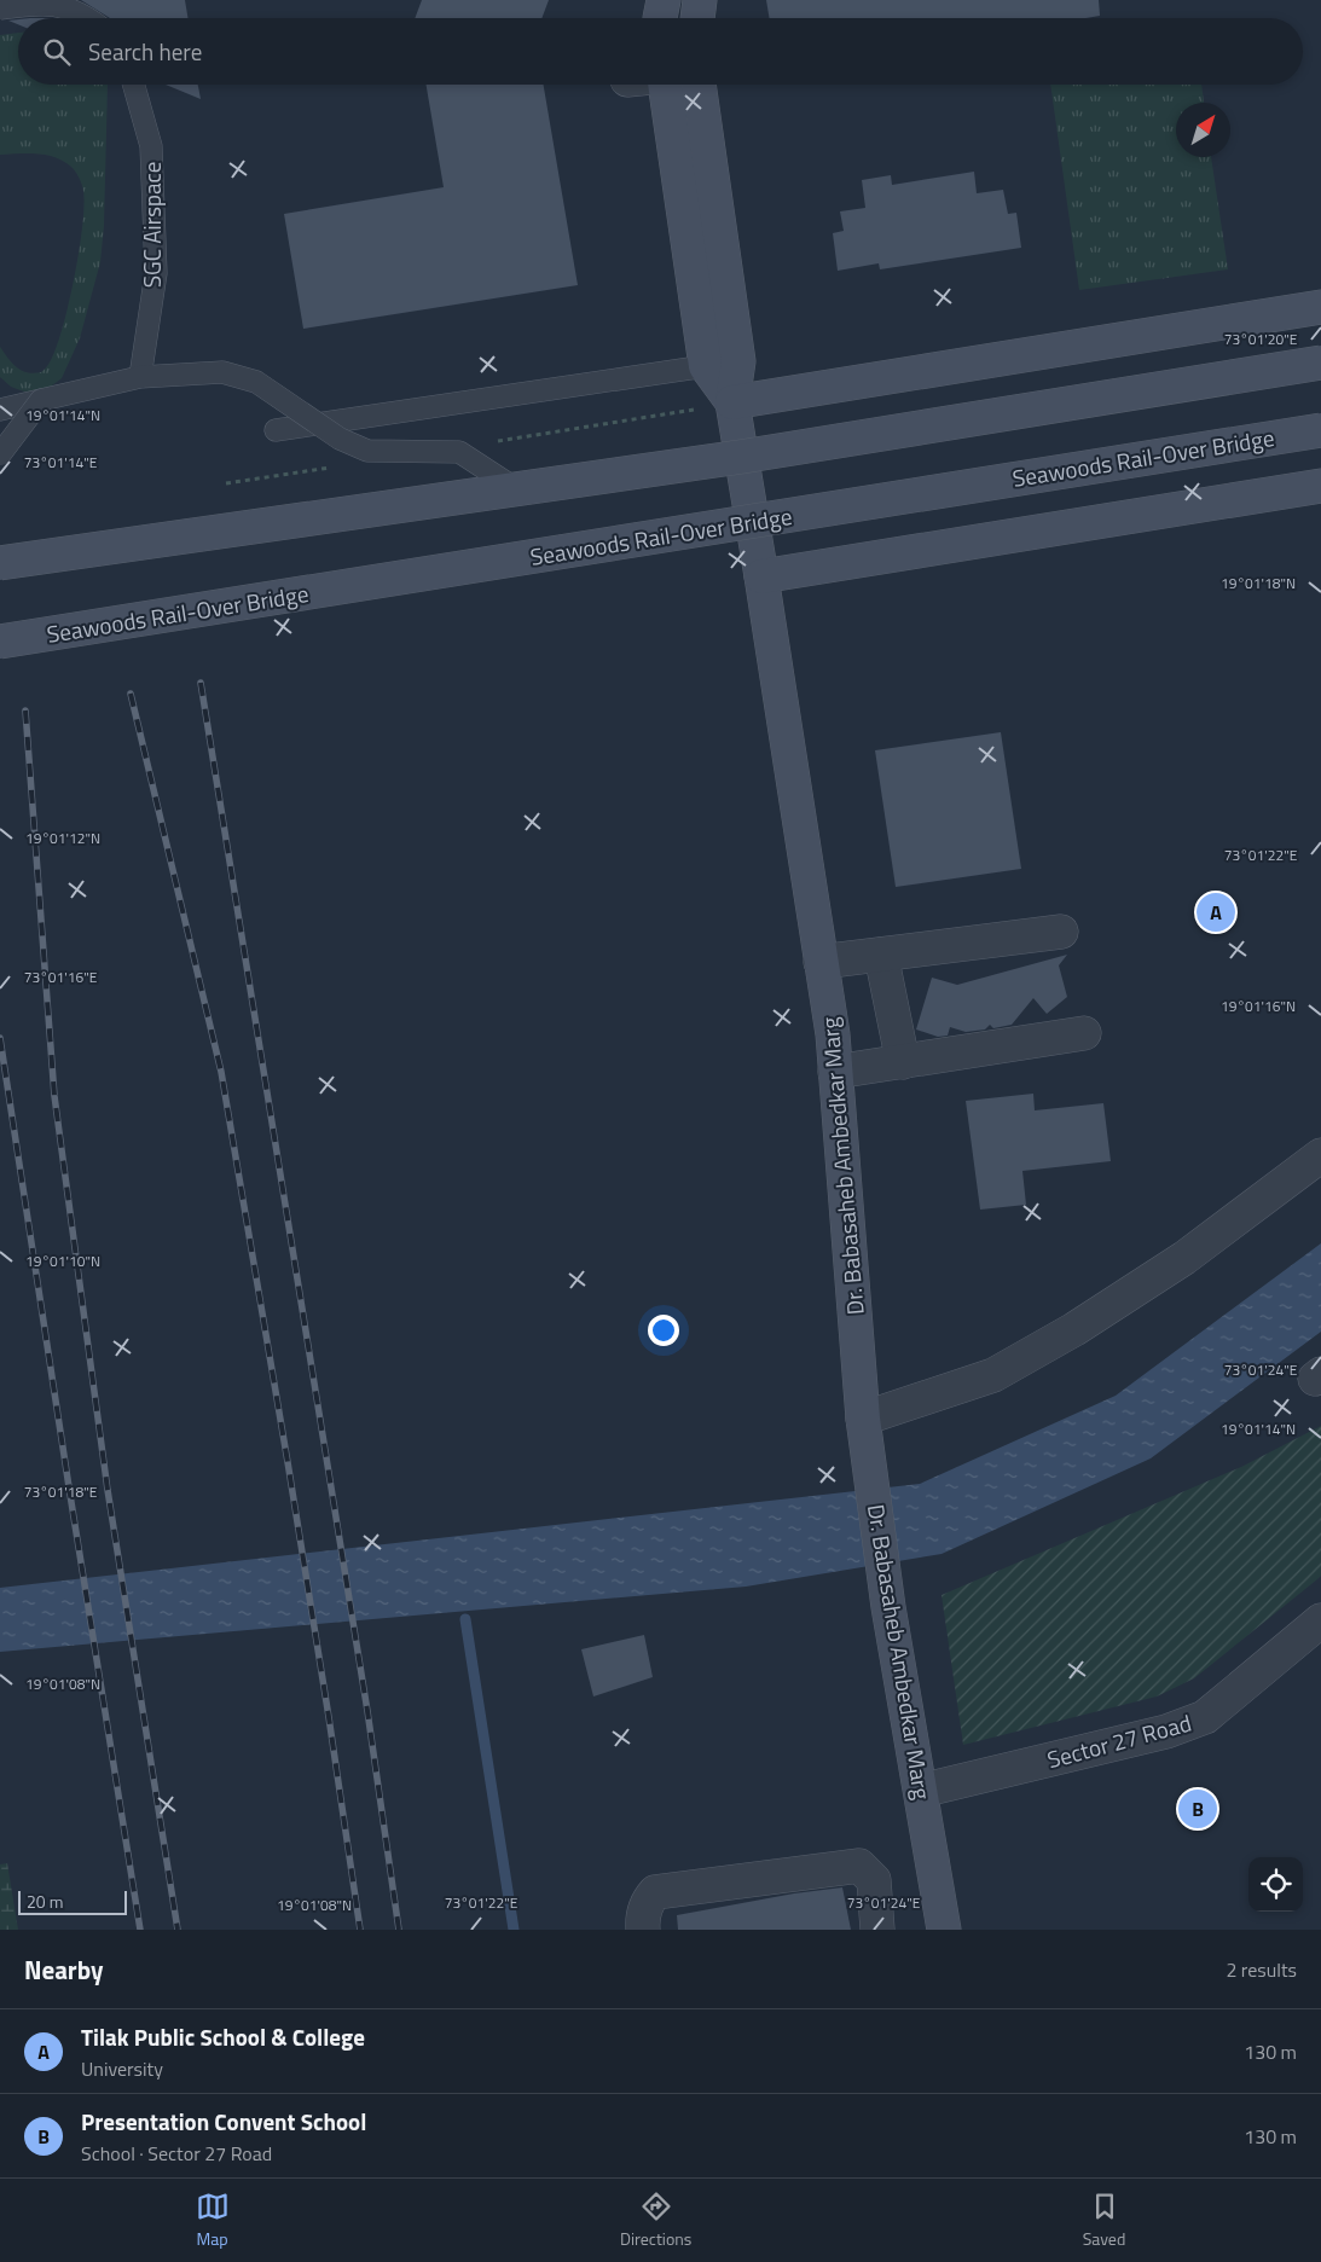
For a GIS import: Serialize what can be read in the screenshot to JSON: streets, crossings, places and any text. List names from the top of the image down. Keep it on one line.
{"streets":{"main road":["Seawoods Rail-Over Bridge","Dr. Babasaheb Ambedkar Marg"],"street":["Sector 27 Road"],"lane":["SGC Airspace"]},"crossings":[["Dr. Babasaheb Ambedkar Marg","Sector 27 Road"]],"scale_bar":"20 m","north":"top right","page":{"search":"Search here","pins":["A","B"],"scale":"20 m","heading":["Nearby","2 results"],"list":[{"mark":"A","name":"Tilak Public School & College","note":"University","value":"130 m"},{"mark":"B","name":"Presentation Convent School","note":"School · Sector 27 Road","value":"130 m"}],"nav":["Map","Directions","Saved"]},"coordinates":["73°01'20\"E","19°01'14\"N","73°01'14\"E","19°01'18\"N","19°01'12\"N","73°01'22\"E","73°01'16\"E","19°01'16\"N","19°01'10\"N","73°01'24\"E","73°01'18\"E","19°01'08\"N"]}
